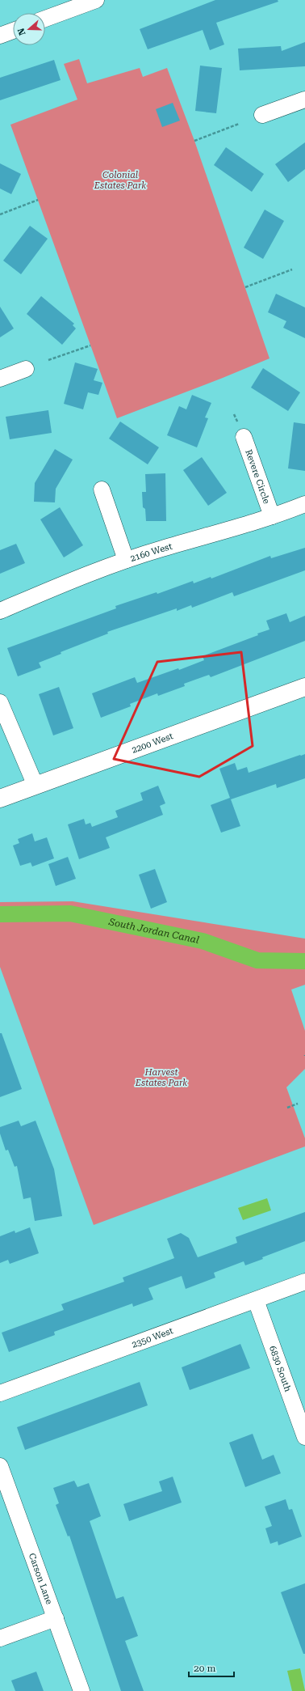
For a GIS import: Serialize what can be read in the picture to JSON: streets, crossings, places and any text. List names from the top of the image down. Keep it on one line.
{"streets":{"street":["Revere Circle","2160 West","2200 West","2350 West","6830 South","Carson Lane"]},"crossings":[["Revere Circle","2160 West"],["2350 West","6830 South"]],"water":["South Jordan Canal"],"parks":["Colonial Estates Park","Harvest Estates Park"],"scale_bar":"20 m","north":"left"}
